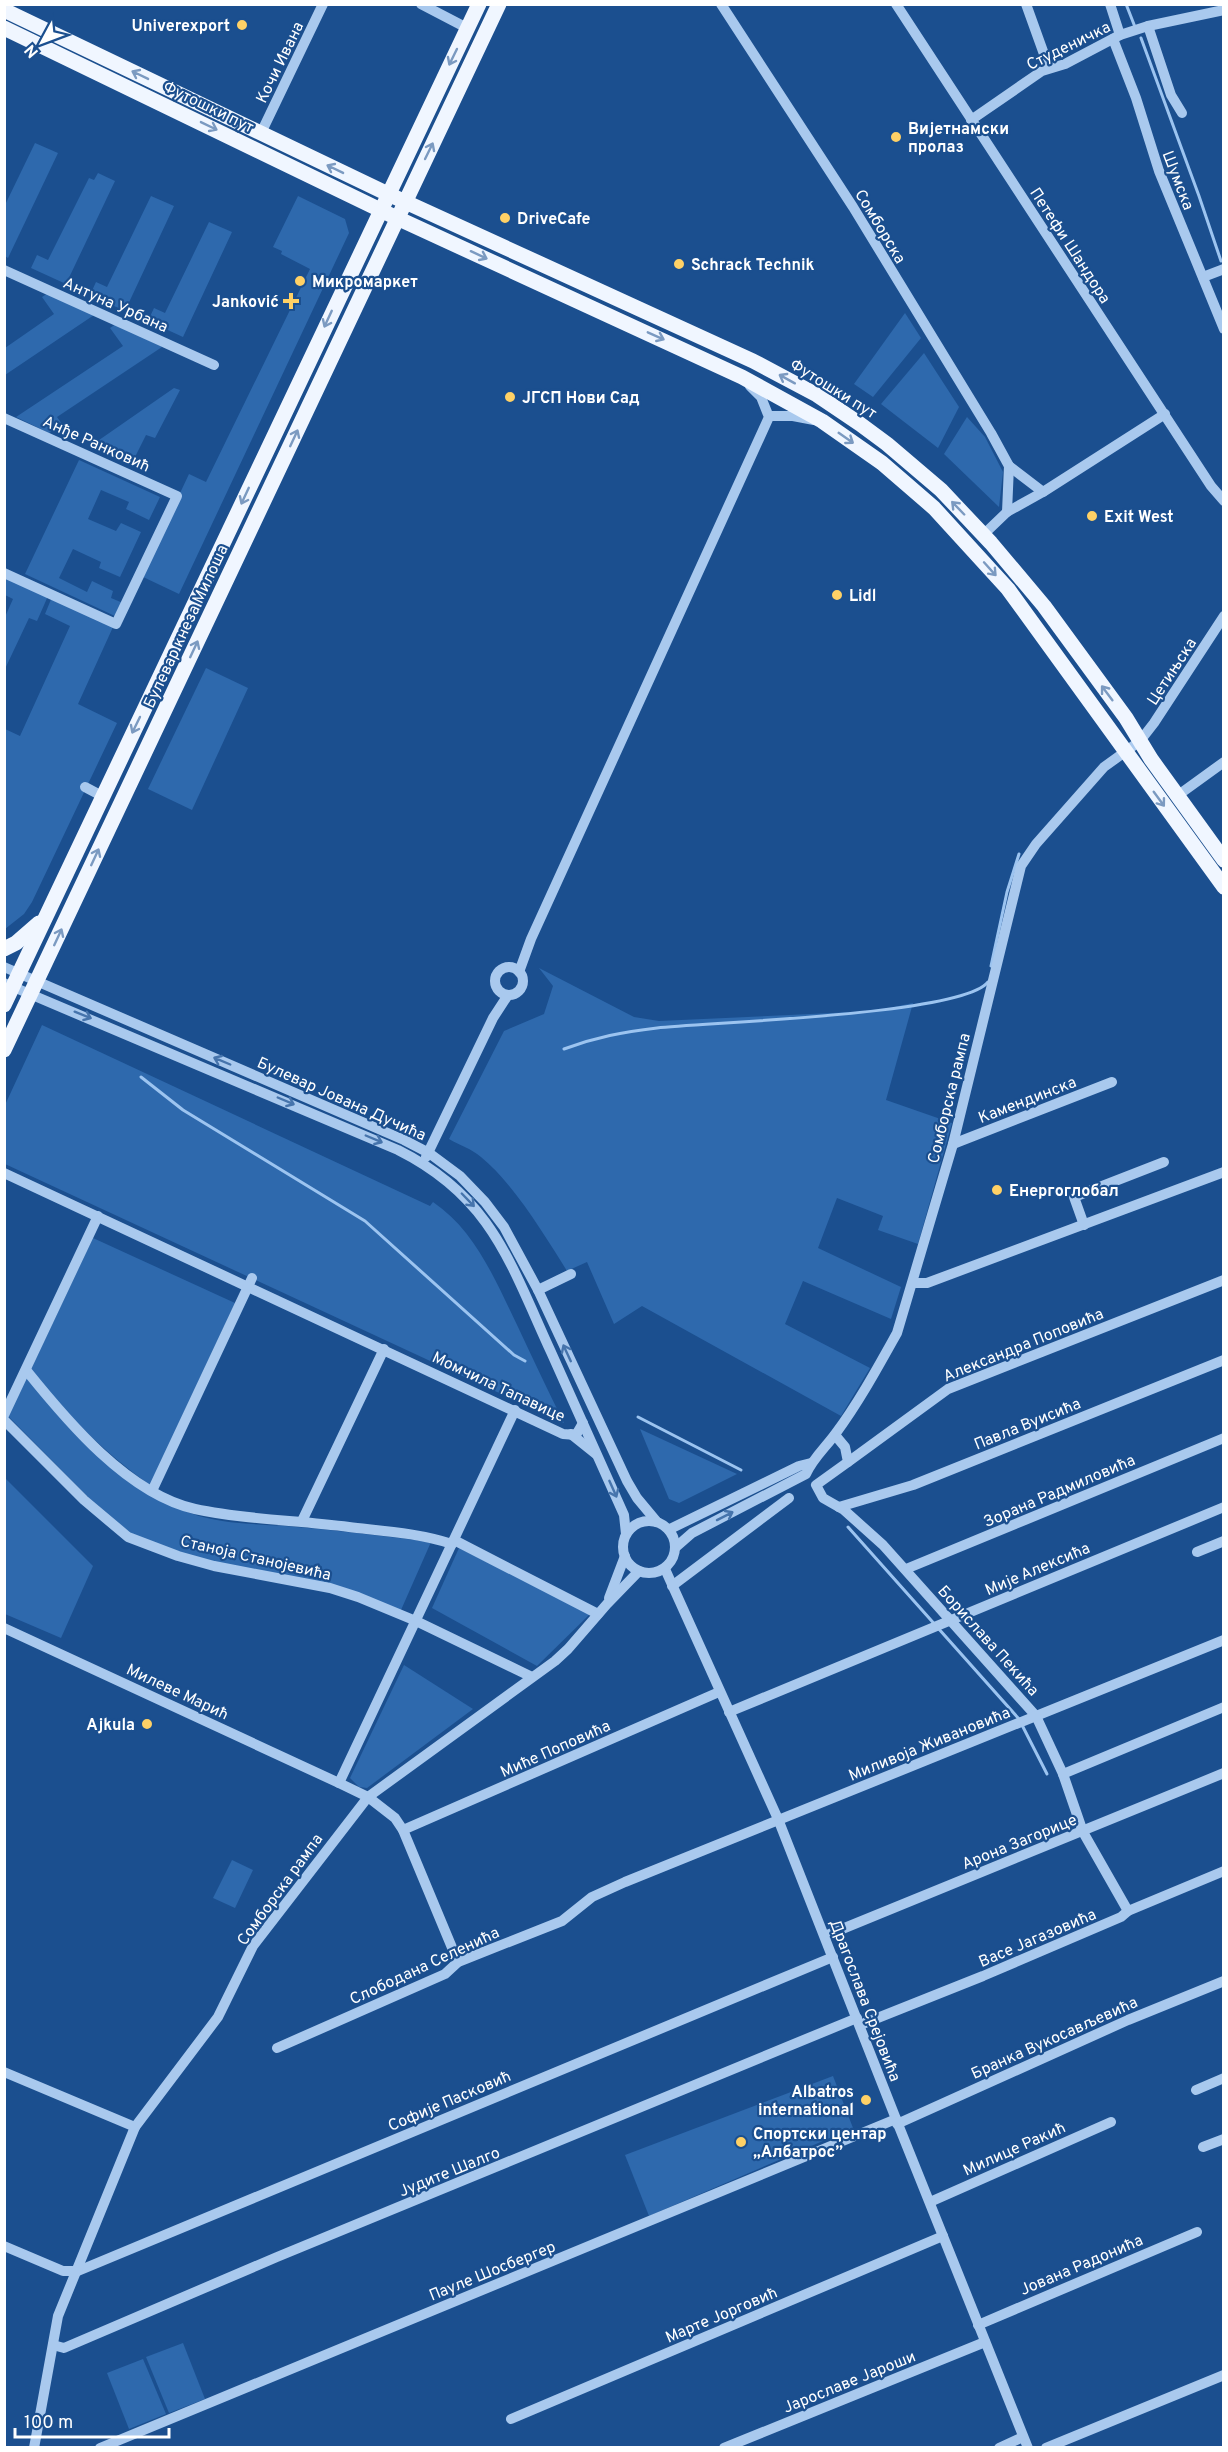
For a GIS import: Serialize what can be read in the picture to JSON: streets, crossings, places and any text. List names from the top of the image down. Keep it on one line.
{"streets":{"main road":["Футошки пут","Булевар кнеза Милоша"],"street":["Студеничка","Кочи Ивана","Шумска","Сомборска","Петефи Шандора","Антуна Урбана","Анђе Ранковић","Цетињска","Булевар Јована Дучића","Сомборска рампа","Камендинска","Александра Поповића","Момчила Тапавице","Павла Вуисића","Зорана Радмиловића","Станоја Станојевића","Мије Алексића","Борислава Пекића","Милеве Марић","Миливоја Живановића","Миће Поповића","Арона Загорице","Васе Јагазовића","Слободана Селенића","Драгослава Срејовића","Бранка Вукосављевића","Софије Пасковић","Милице Ракић","Јудите Шалго","Јована Радонића","Пауле Шосбергер","Марте Јорговић","Јарославе Јароши"]},"crossings":[["Студеничка","Шумска"],["Студеничка","Петефи Шандора"],["Кочи Ивана","Футошки пут"],["Футошки пут","Булевар кнеза Милоша"],["Футошки пут","Цетињска"],["Булевар кнеза Милоша","Булевар Јована Дучића"],["Цетињска","Сомборска рампа"],["Булевар Јована Дучића","Сомборска рампа"],["Булевар Јована Дучића","Момчила Тапавице"],["Булевар Јована Дучића","Драгослава Срејовића"],["Сомборска рампа","Камендинска"],["Сомборска рампа","Станоја Станојевића"],["Сомборска рампа","Милеве Марић"],["Сомборска рампа","Драгослава Срејовића"],["Сомборска рампа","Софије Пасковић"],["Сомборска рампа","Јудите Шалго"],["Александра Поповића","Борислава Пекића"],["Павла Вуисића","Борислава Пекића"],["Зорана Радмиловића","Борислава Пекића"],["Мије Алексића","Борислава Пекића"],["Мије Алексића","Драгослава Срејовића"],["Борислава Пекића","Миливоја Живановића"],["Борислава Пекића","Арона Загорице"],["Борислава Пекића","Васе Јагазовића"],["Милеве Марић","Миће Поповића"],["Милеве Марић","Слободана Селенића"],["Миливоја Живановића","Слободана Селенића"],["Миливоја Живановића","Драгослава Срејовића"],["Миће Поповића","Драгослава Срејовића"],["Арона Загорице","Драгослава Срејовића"],["Васе Јагазовића","Драгослава Срејовића"],["Васе Јагазовића","Јудите Шалго"],["Слободана Селенића","Драгослава Срејовића"],["Драгослава Срејовића","Бранка Вукосављевића"],["Драгослава Срејовића","Софије Пасковић"],["Драгослава Срејовића","Милице Ракић"],["Драгослава Срејовића","Јудите Шалго"],["Драгослава Срејовића","Јована Радонића"],["Драгослава Срејовића","Пауле Шосбергер"],["Драгослава Срејовића","Марте Јорговић"],["Драгослава Срејовића","Јарославе Јароши"],["Бранка Вукосављевића","Пауле Шосбергер"]],"places":{"other":["Univerexport","Вијетнамски пролаз","DriveCafe","Schrack Technik","Микромаркет","ЈГСП Нови Сад","Exit West","Lidl","Енергоглобал","Ajkula","Albatros international","Спортски центар „Албатрос”"],"health":["Janković"]},"scale_bar":"100 m","north":"bottom left"}
